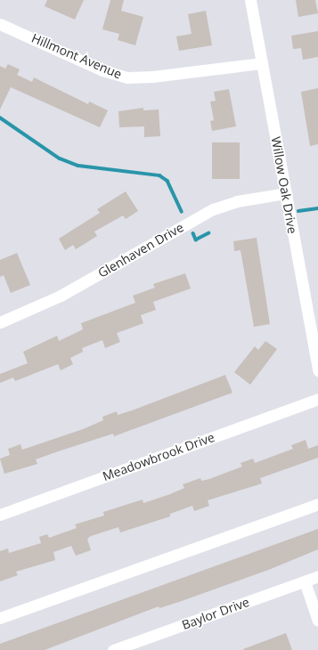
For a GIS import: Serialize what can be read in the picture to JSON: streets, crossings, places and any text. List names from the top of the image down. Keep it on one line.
{"streets":{"street":["Hillmont Avenue","Willow Oak Drive","Glenhaven Drive","Meadowbrook Drive","Baylor Drive"]},"crossings":[["Hillmont Avenue","Willow Oak Drive"],["Willow Oak Drive","Glenhaven Drive"]]}
